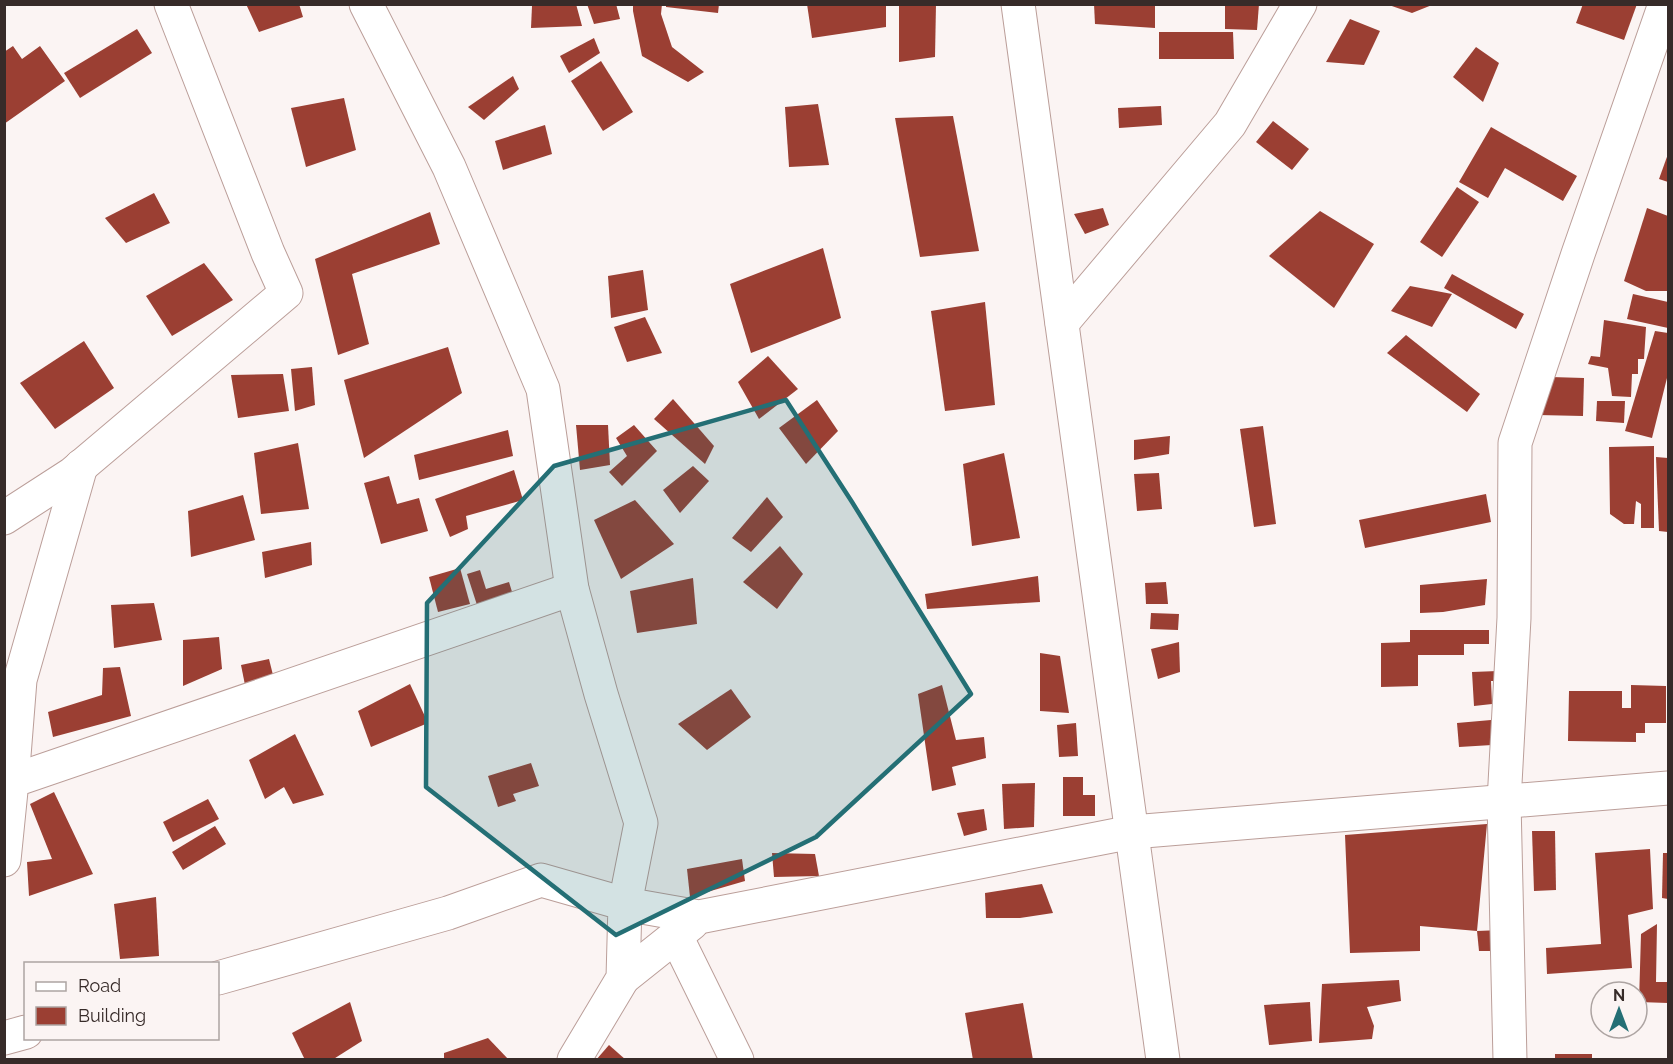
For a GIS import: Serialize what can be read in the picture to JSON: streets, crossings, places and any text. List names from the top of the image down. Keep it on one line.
{"legend":["Road","Building"],"north":"top"}
